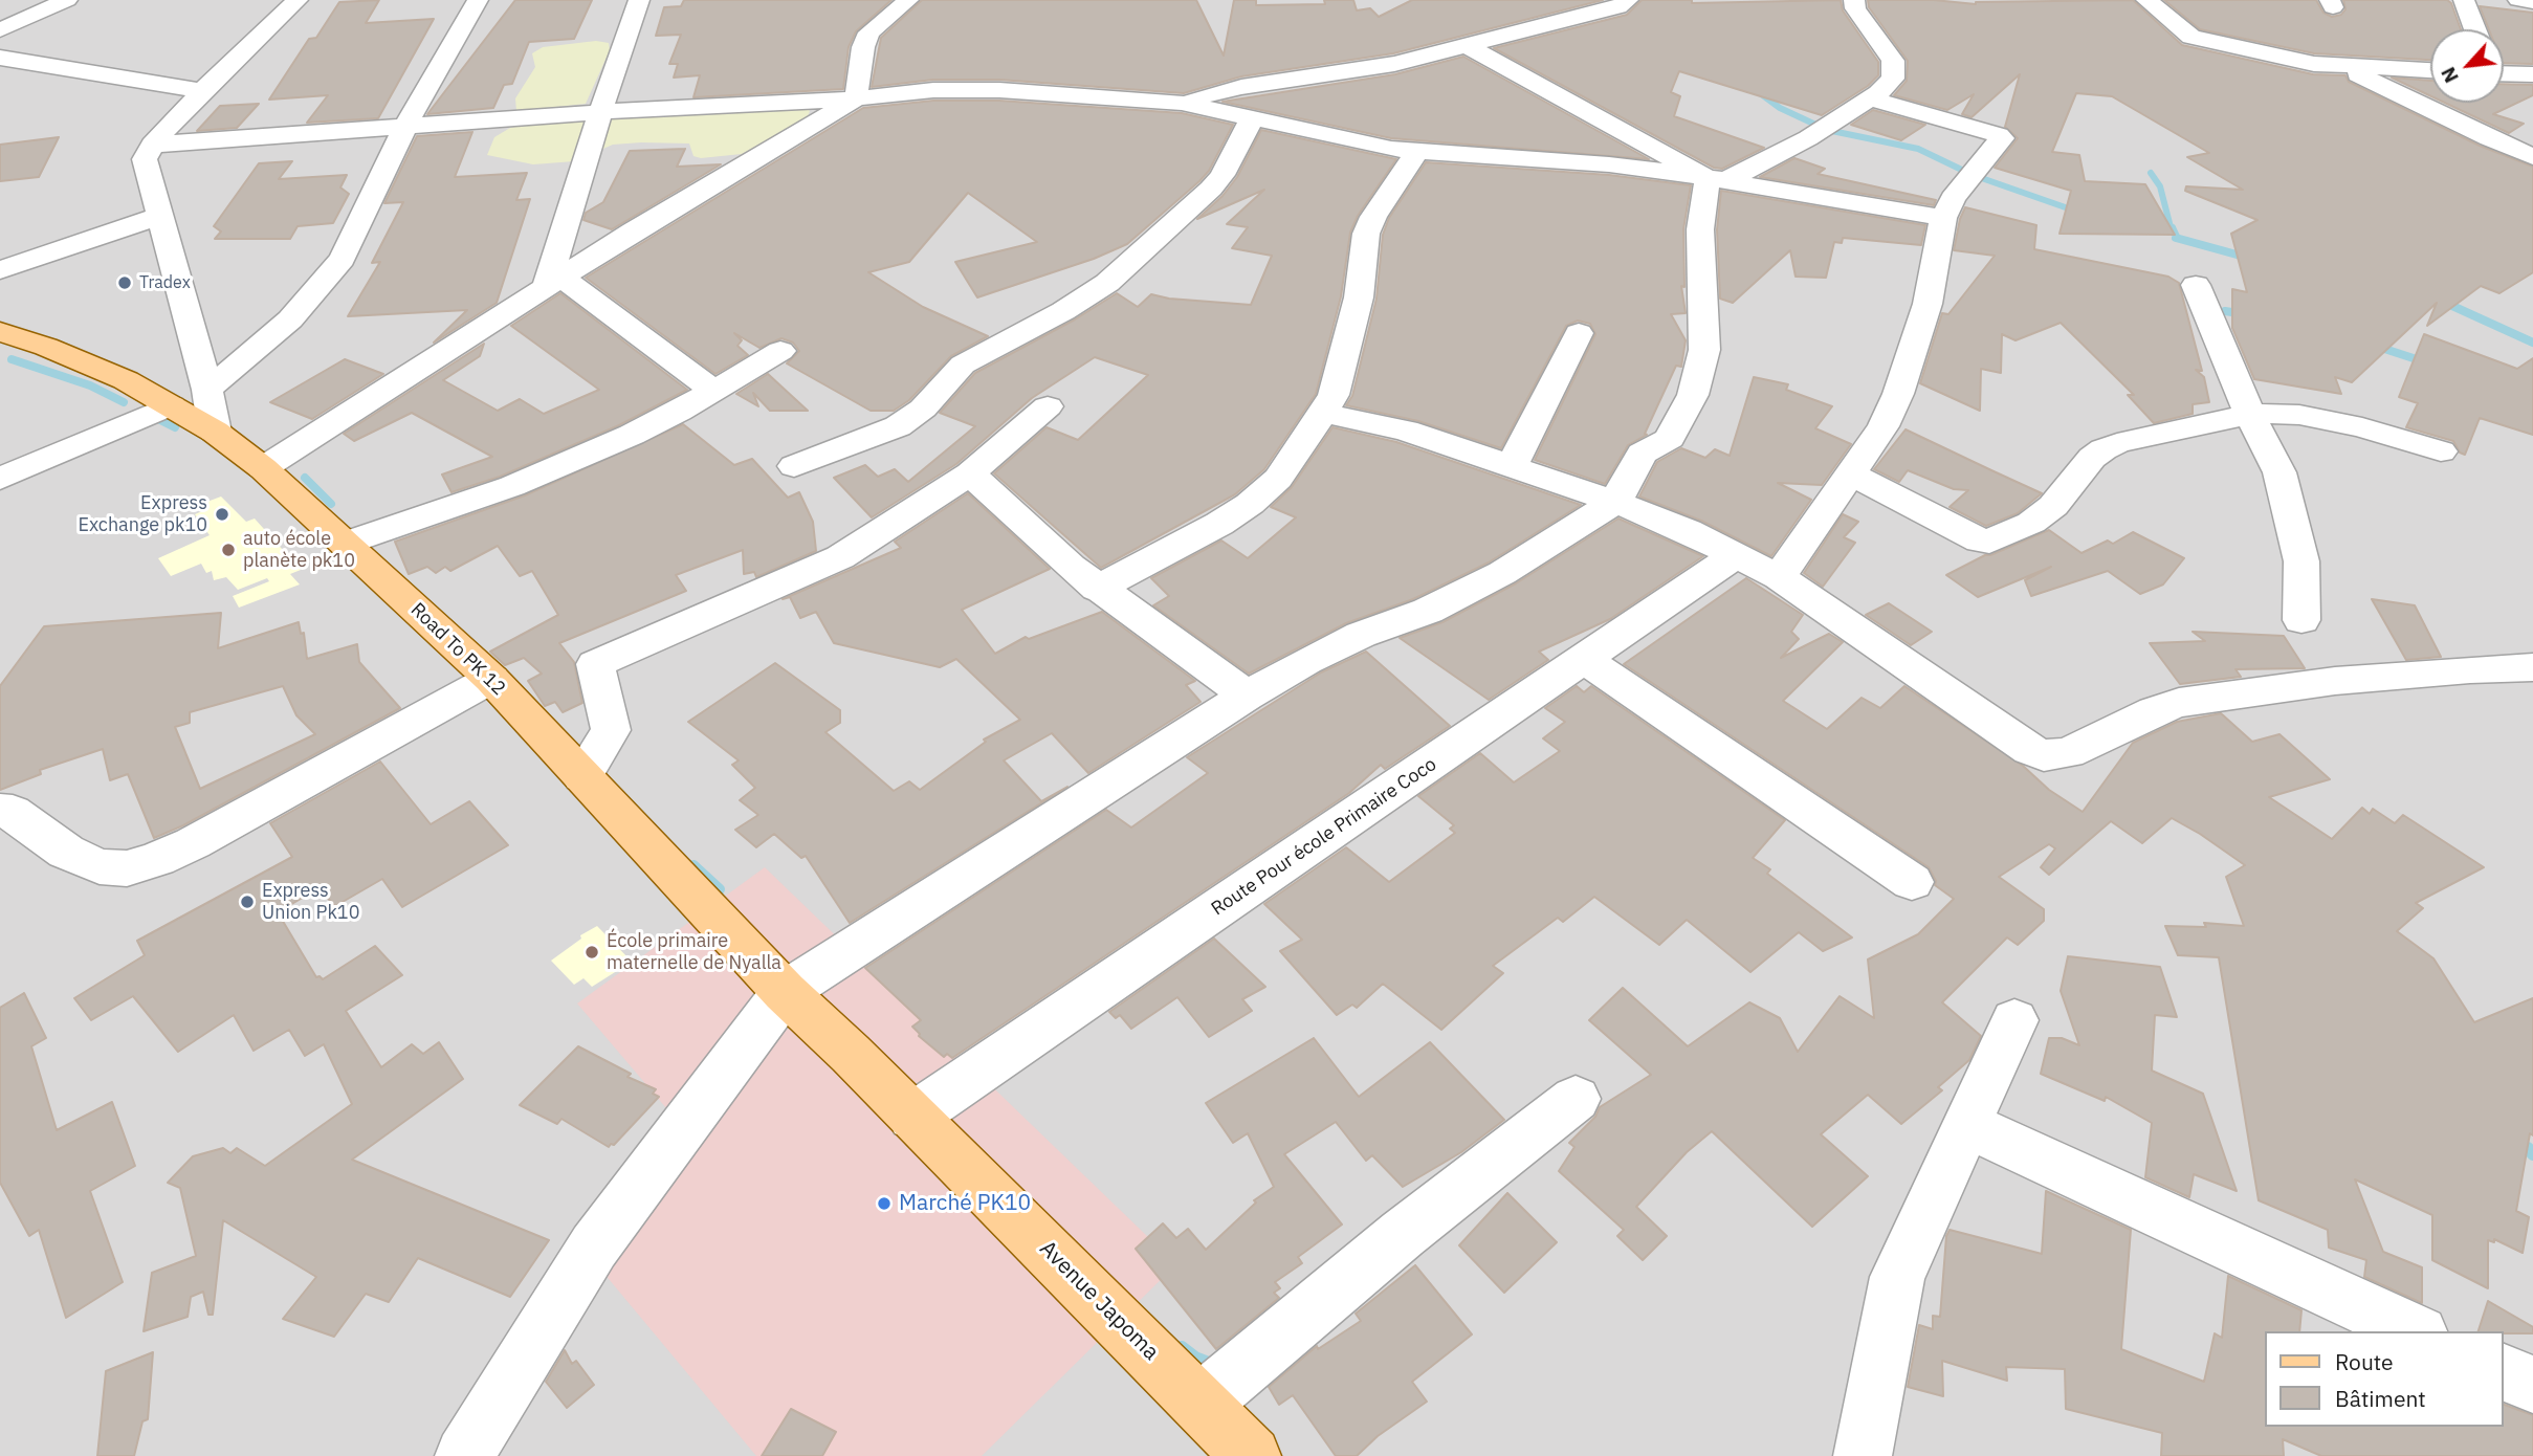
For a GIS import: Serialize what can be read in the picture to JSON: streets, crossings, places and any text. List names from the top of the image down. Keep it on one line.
{"streets":{"main road":["Road To PK 12","Avenue Japoma"],"street":["Route Pour école Primaire Coco"]},"crossings":[["Road To PK 12","Avenue Japoma"],["Route Pour école Primaire Coco","Avenue Japoma"]],"places":["Tradex","Express Exchange pk10","auto école planète pk10","Express Union Pk10","École primaire maternelle de Nyalla","Marché PK10"],"legend":["Route","Bâtiment"],"north":"bottom left"}
